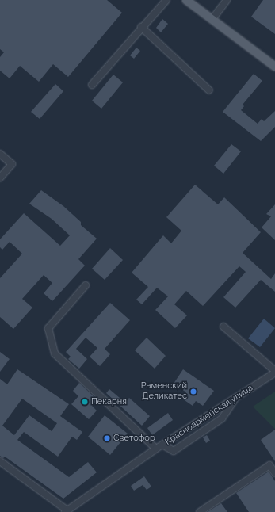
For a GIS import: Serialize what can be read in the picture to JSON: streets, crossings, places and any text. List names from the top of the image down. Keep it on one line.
{"streets":{"street":["Красноармейская улица"]},"places":["Раменский Деликатес","Пекарня","Светофор"]}
